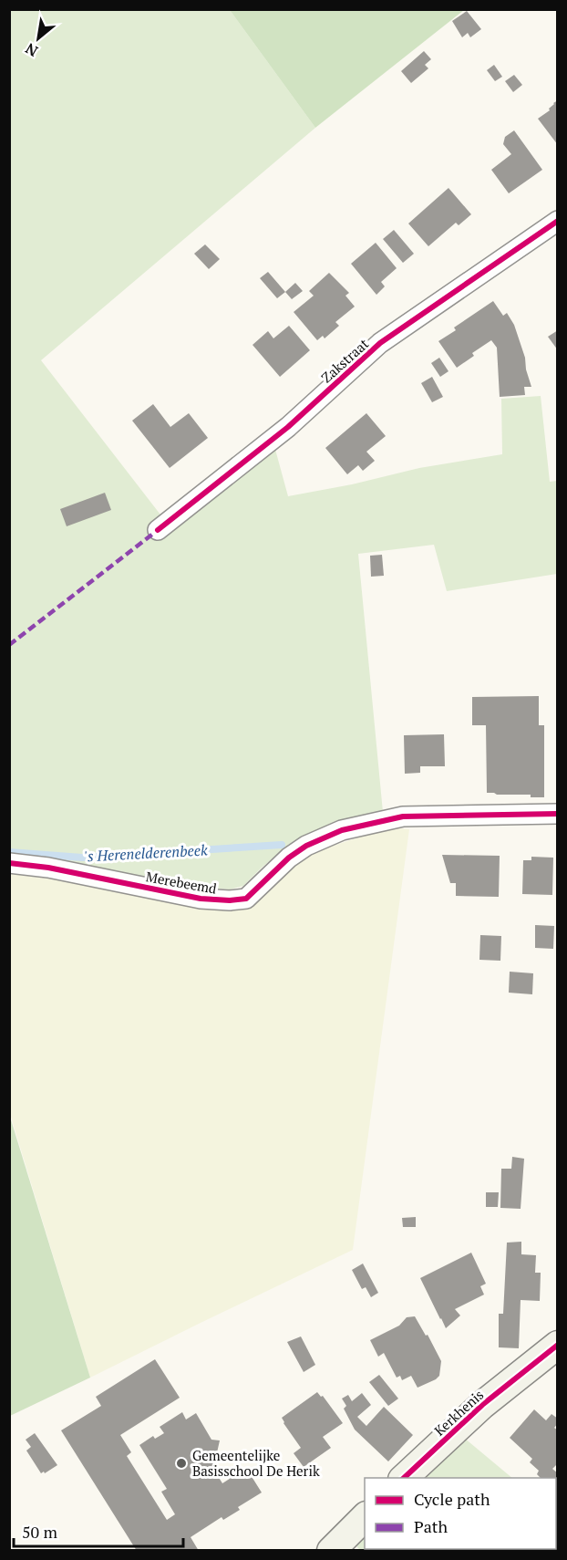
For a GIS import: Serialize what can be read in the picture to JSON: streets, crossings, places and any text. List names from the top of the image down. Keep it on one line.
{"streets":{"street":["Zakstraat","Merebeemd","Kerkhenis"]},"water":["'s Herenelderenbeek"],"places":["Gemeentelijke Basisschool De Herik"],"legend":["Cycle path","Path"],"scale_bar":"50 m","north":"bottom left"}
